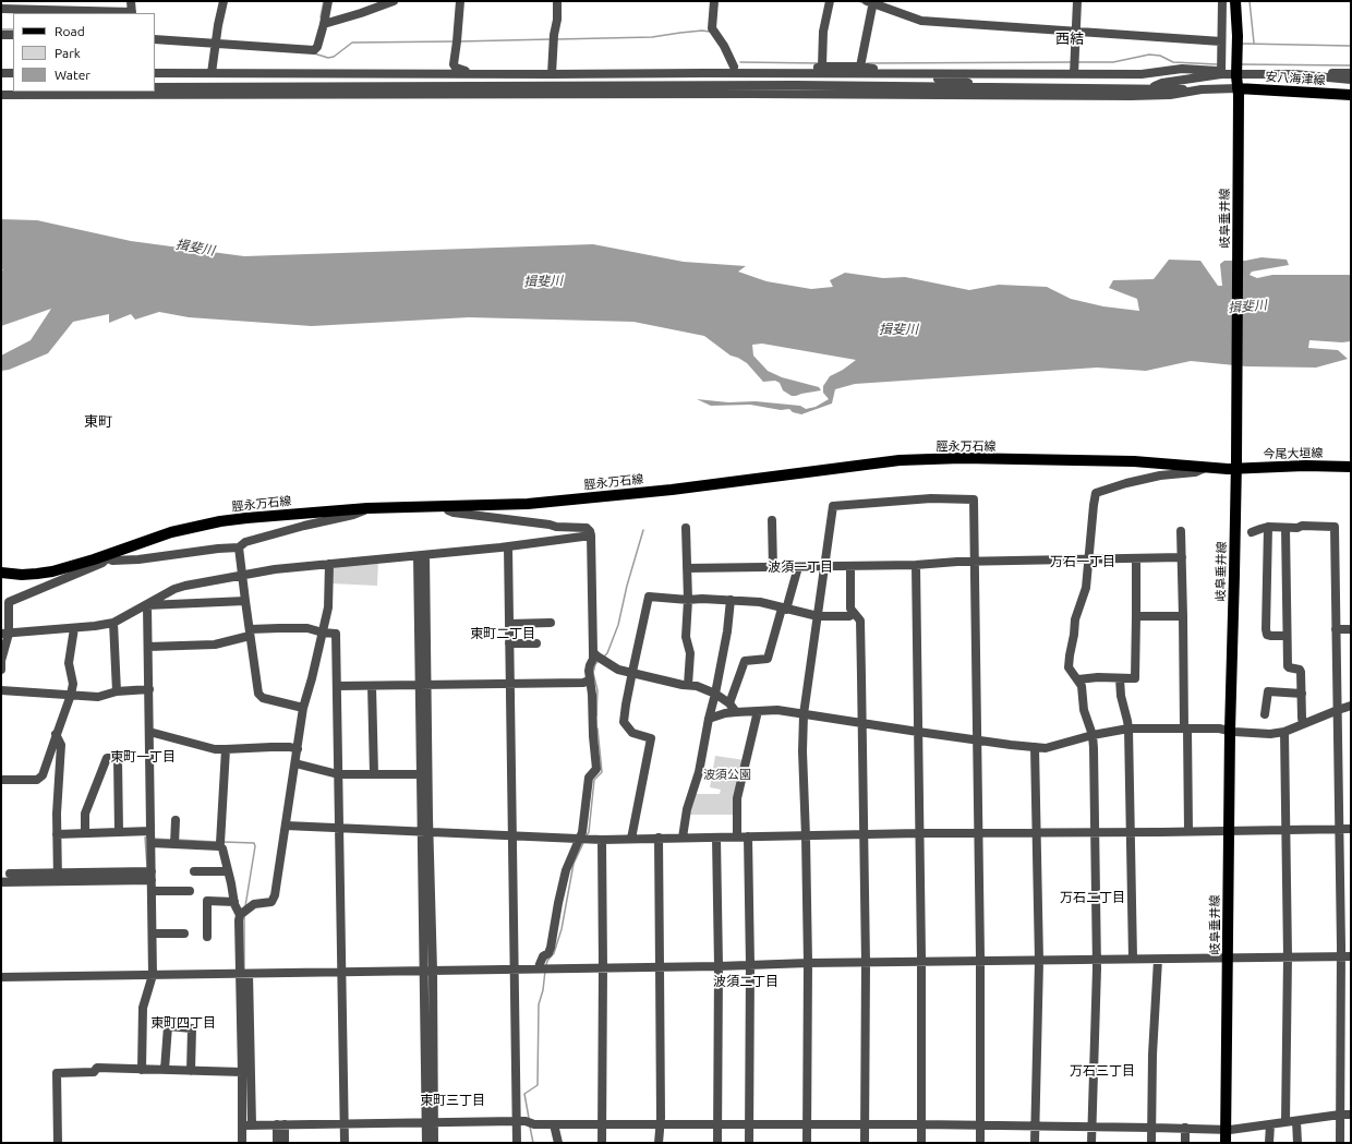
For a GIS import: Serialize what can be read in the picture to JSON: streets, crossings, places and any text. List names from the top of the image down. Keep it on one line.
{"streets":{"main road":["安八海津線","岐阜垂井線","脛永万石線","今尾大垣線"]},"crossings":[["安八海津線","岐阜垂井線"],["岐阜垂井線","脛永万石線"],["岐阜垂井線","今尾大垣線"],["脛永万石線","今尾大垣線"]],"districts":["西結","東町","万石一丁目","波須一丁目","東町二丁目","東町一丁目","万石二丁目","波須二丁目","東町四丁目","万石三丁目","東町三丁目"],"water":["揖斐川"],"parks":["波須公園"],"legend":["Road","Park","Water"]}
